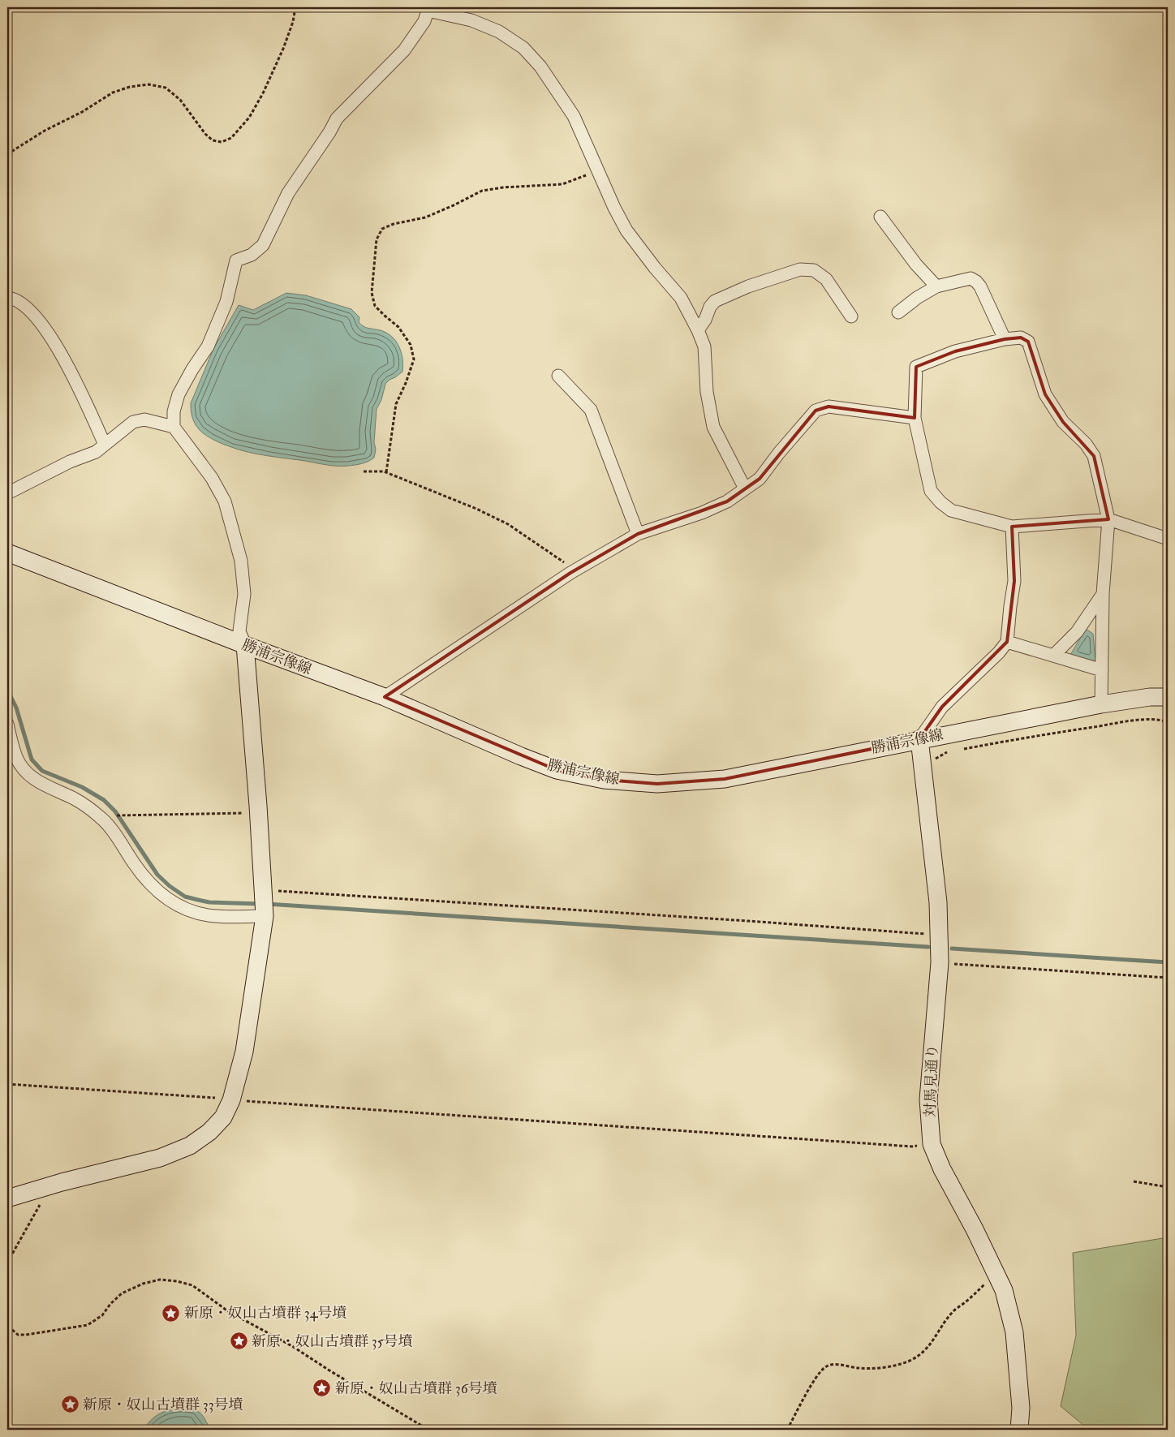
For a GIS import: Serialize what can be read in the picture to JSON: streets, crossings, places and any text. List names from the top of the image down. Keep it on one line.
{"streets":{"street":["勝浦宗像線","対馬見通り"]},"crossings":[["勝浦宗像線","対馬見通り"]],"places":{"place":["新原・奴山古墳群 34号墳","新原・奴山古墳群 35号墳","新原・奴山古墳群 36号墳","新原・奴山古墳群 33号墳"]}}
